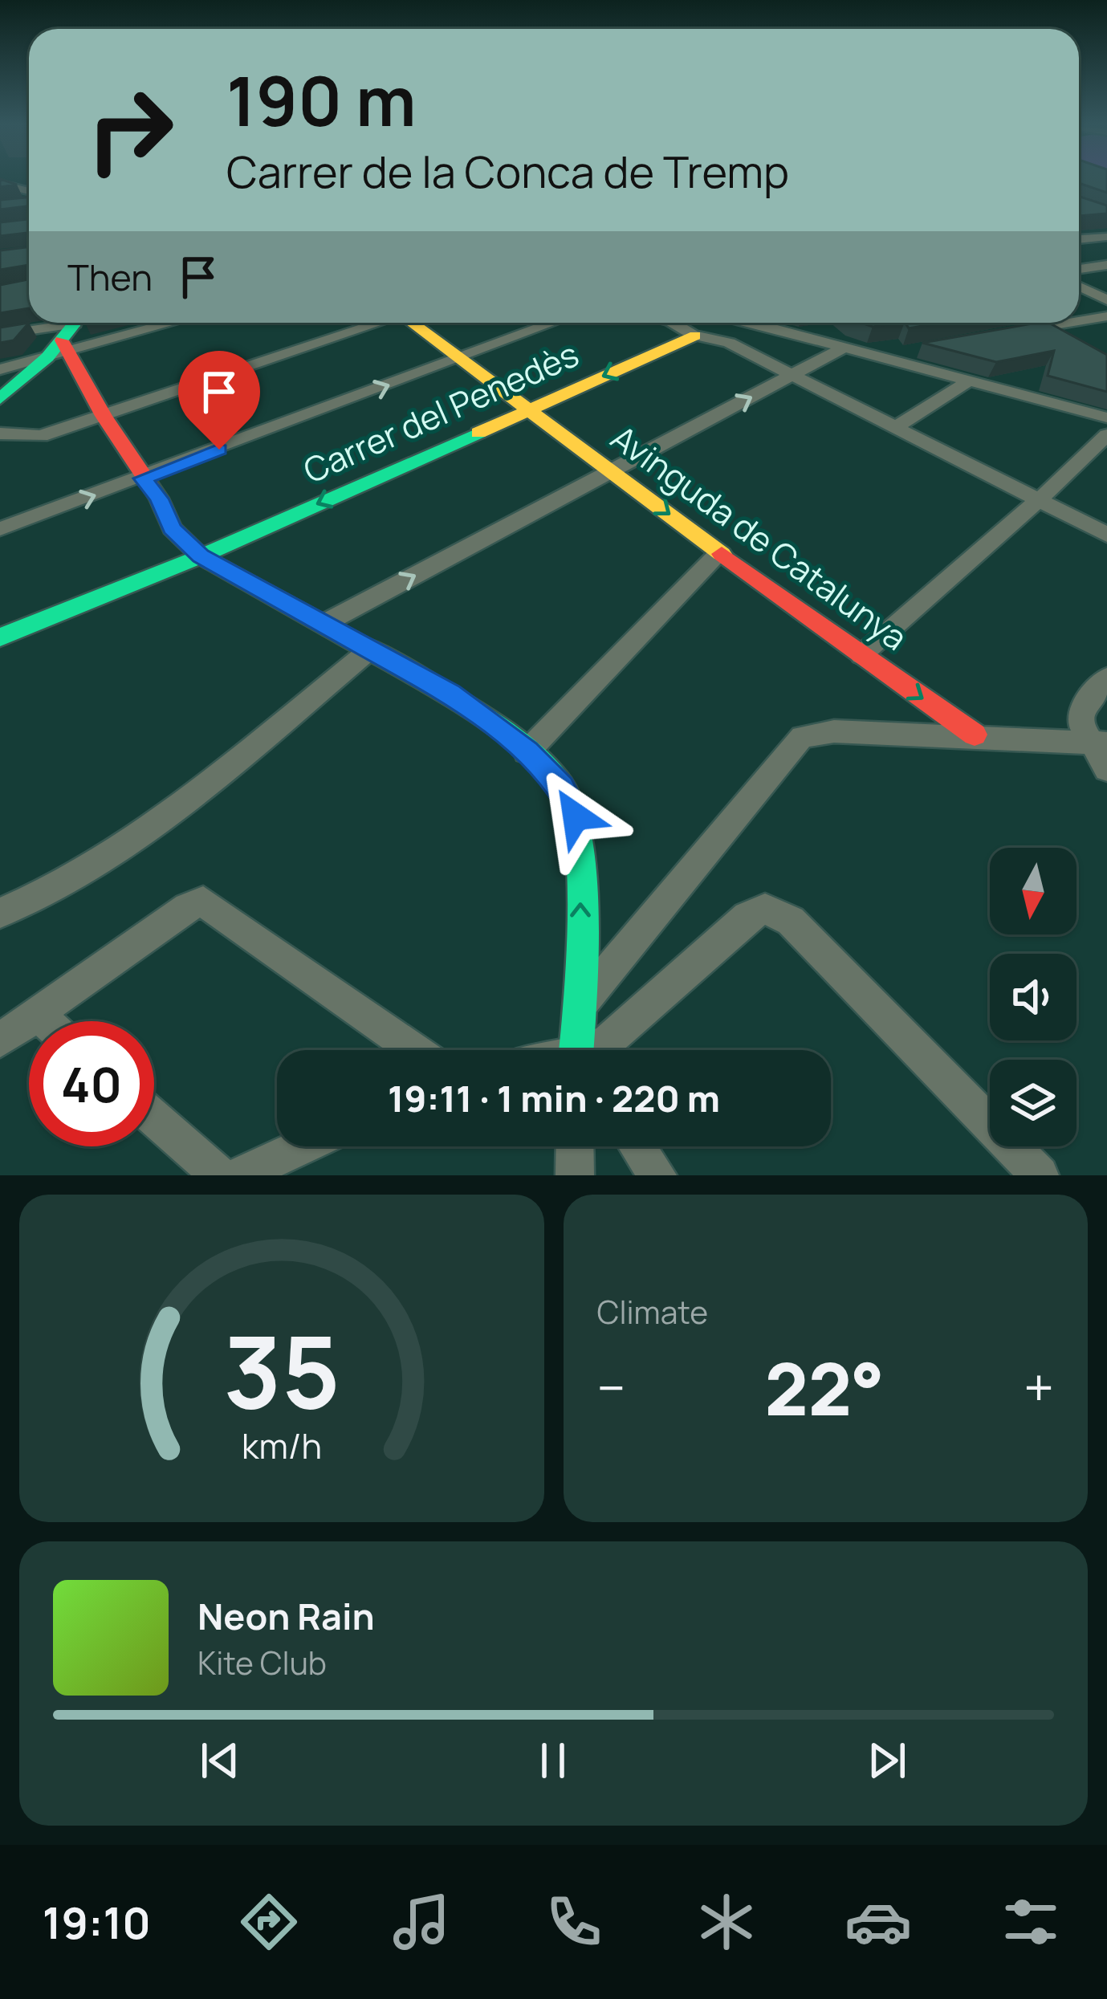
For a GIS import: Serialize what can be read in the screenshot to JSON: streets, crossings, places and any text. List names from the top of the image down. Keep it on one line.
{"streets":{"street":["Carrer del Penedès","Avinguda de Catalunya"]},"crossings":[["Carrer del Penedès","Avinguda de Catalunya"]],"north":"bottom","page":{"turn":["190 m","Carrer de la Conca de Tremp"],"then":"Then","limit":"40","trip":"19:11 · 1 min · 220 m","tile":"Climate","heat":["−","22°","+"],"song":["Neon Rain","Kite Club"],"tabs":"19:10","gauge":["35","km/h"]}}
